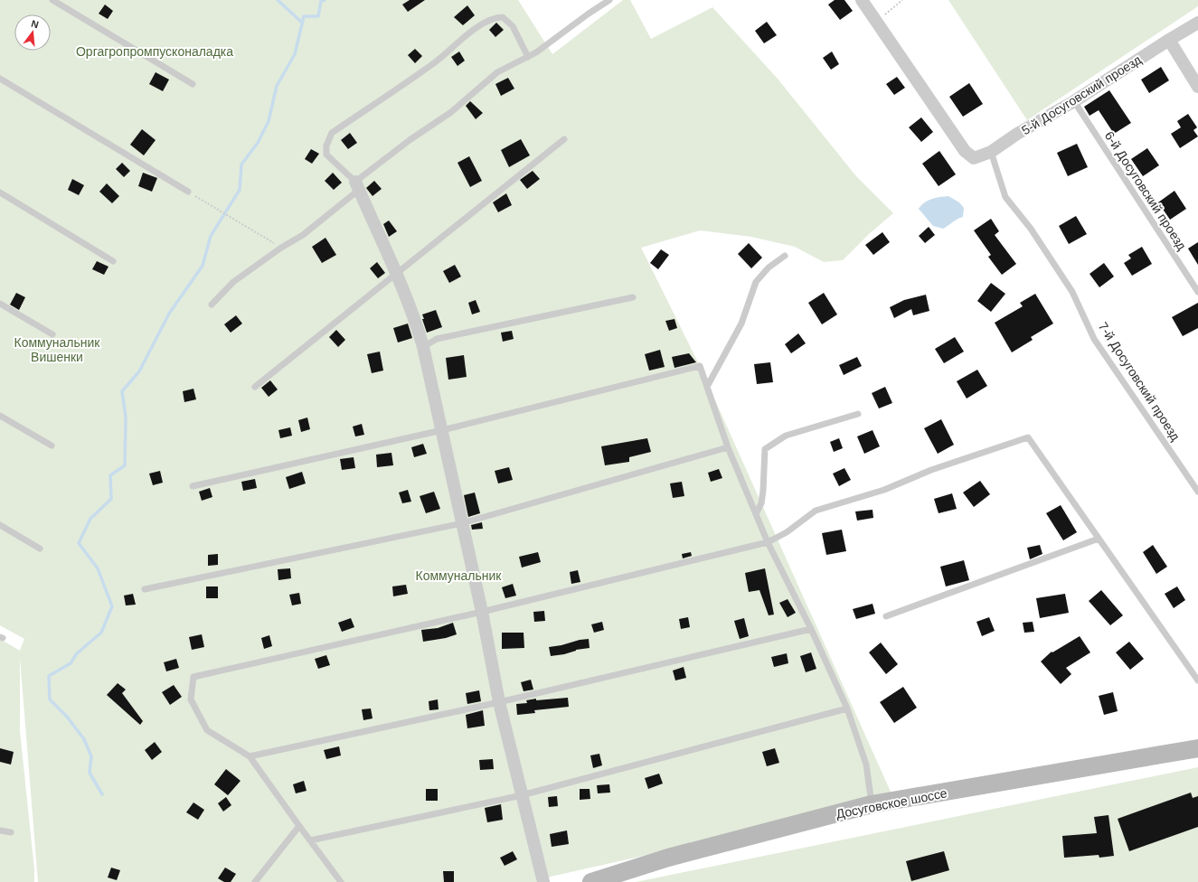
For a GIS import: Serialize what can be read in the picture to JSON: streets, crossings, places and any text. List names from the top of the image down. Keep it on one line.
{"streets":{"main road":["Досуговское шоссе"],"street":["5-й Досуговский проезд"],"lane":["6-й Досуговский проезд","7-й Досуговский проезд"]},"crossings":[["5-й Досуговский проезд","6-й Досуговский проезд"],["5-й Досуговский проезд","7-й Досуговский проезд"]],"parks":["Оргагропромпусконаладка","Коммунальник Вишенки","Коммунальник"],"north":"top"}
